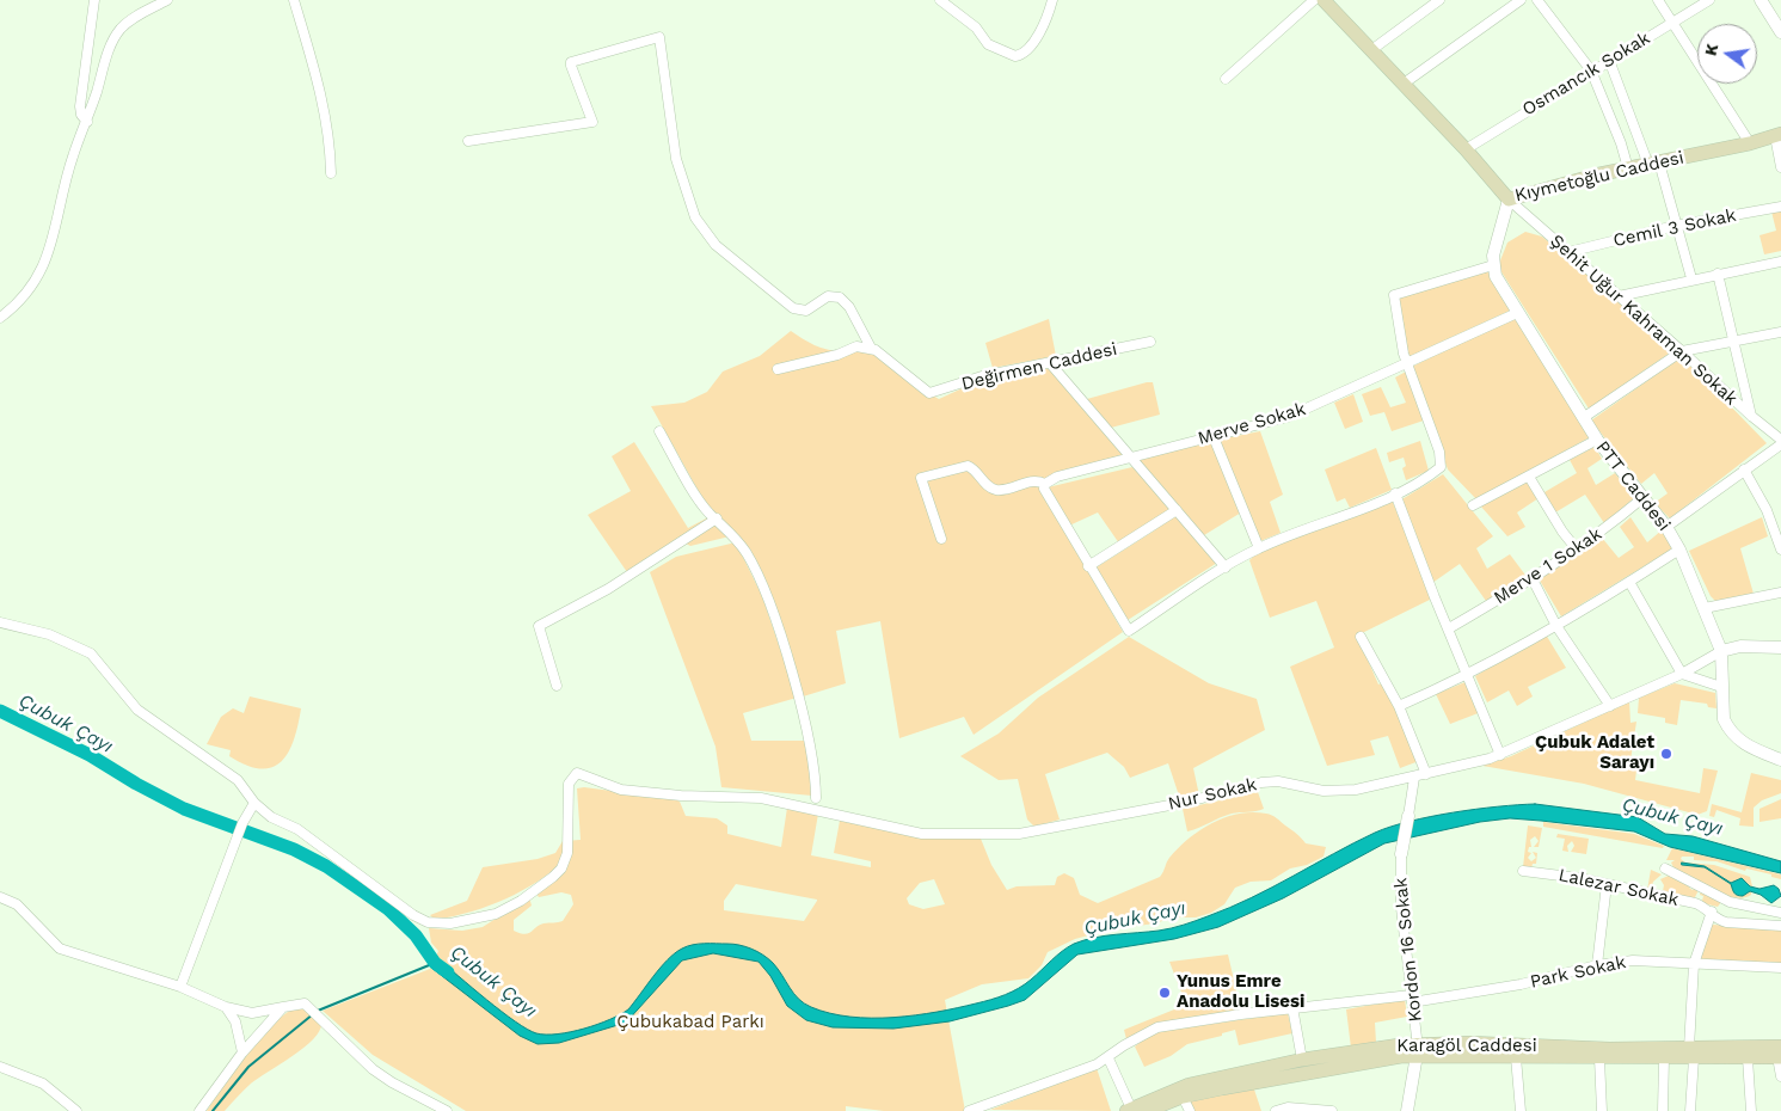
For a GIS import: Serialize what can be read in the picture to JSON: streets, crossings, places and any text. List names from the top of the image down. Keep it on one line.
{"streets":{"main road":["Kıymetoğlu Caddesi","Karagöl Caddesi"],"street":["Osmancık Sokak","Cemil 3 Sokak","Şehit Uğur Kahraman Sokak","Değirmen Caddesi","Merve Sokak","PTT Caddesi","Merve 1 Sokak","Nur Sokak","Lalezar Sokak","Kordon 16 Sokak","Park Sokak"]},"crossings":[["Osmancık Sokak","Kıymetoğlu Caddesi"],["Kıymetoğlu Caddesi","Şehit Uğur Kahraman Sokak"],["Cemil 3 Sokak","Şehit Uğur Kahraman Sokak"],["Merve Sokak","PTT Caddesi"],["PTT Caddesi","Merve 1 Sokak"],["PTT Caddesi","Nur Sokak"],["Kordon 16 Sokak","Park Sokak"],["Kordon 16 Sokak","Karagöl Caddesi"]],"water":["Çubuk Çayı"],"parks":["Çubukabad Parkı"],"places":["Çubuk Adalet Sarayı","Yunus Emre Anadolu Lisesi"],"north":"left"}
